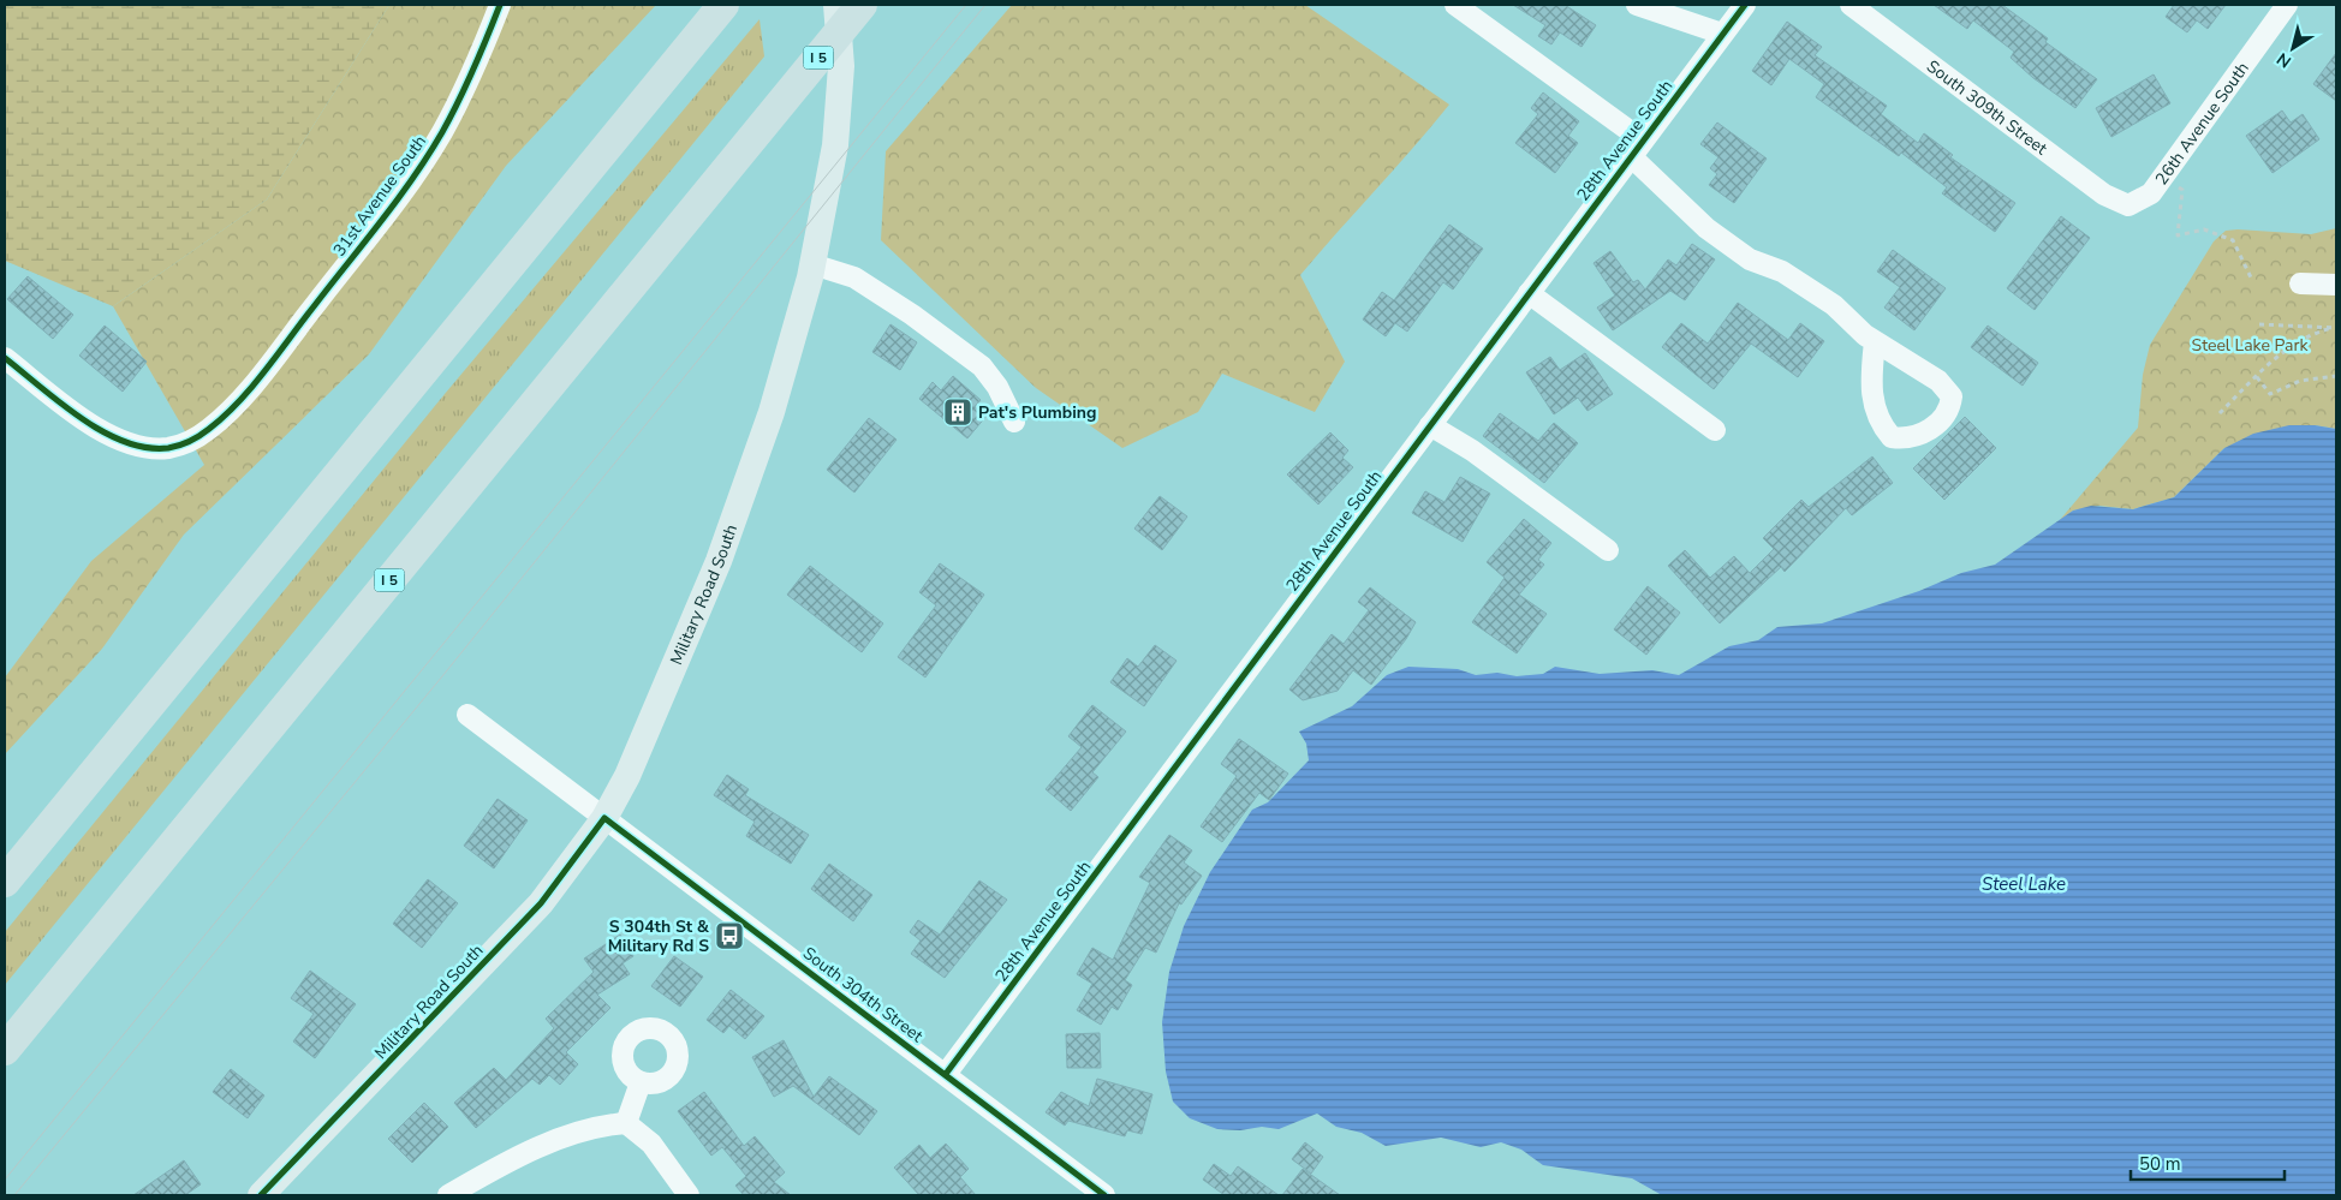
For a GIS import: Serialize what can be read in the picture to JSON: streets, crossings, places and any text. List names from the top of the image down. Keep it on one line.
{"streets":{"highway":["I 5"],"main road":["Military Road South"],"street":["South 309th Street","26th Avenue South","28th Avenue South","31st Avenue South","South 304th Street"]},"crossings":[["South 309th Street","26th Avenue South"],["28th Avenue South","South 304th Street"],["Military Road South","South 304th Street"]],"water":["Steel Lake"],"parks":["Steel Lake Park"],"places":{"building":["Pat's Plumbing"],"bus stop":["S 304th St & Military Rd S"]},"scale_bar":"50 m","north":"bottom left"}
